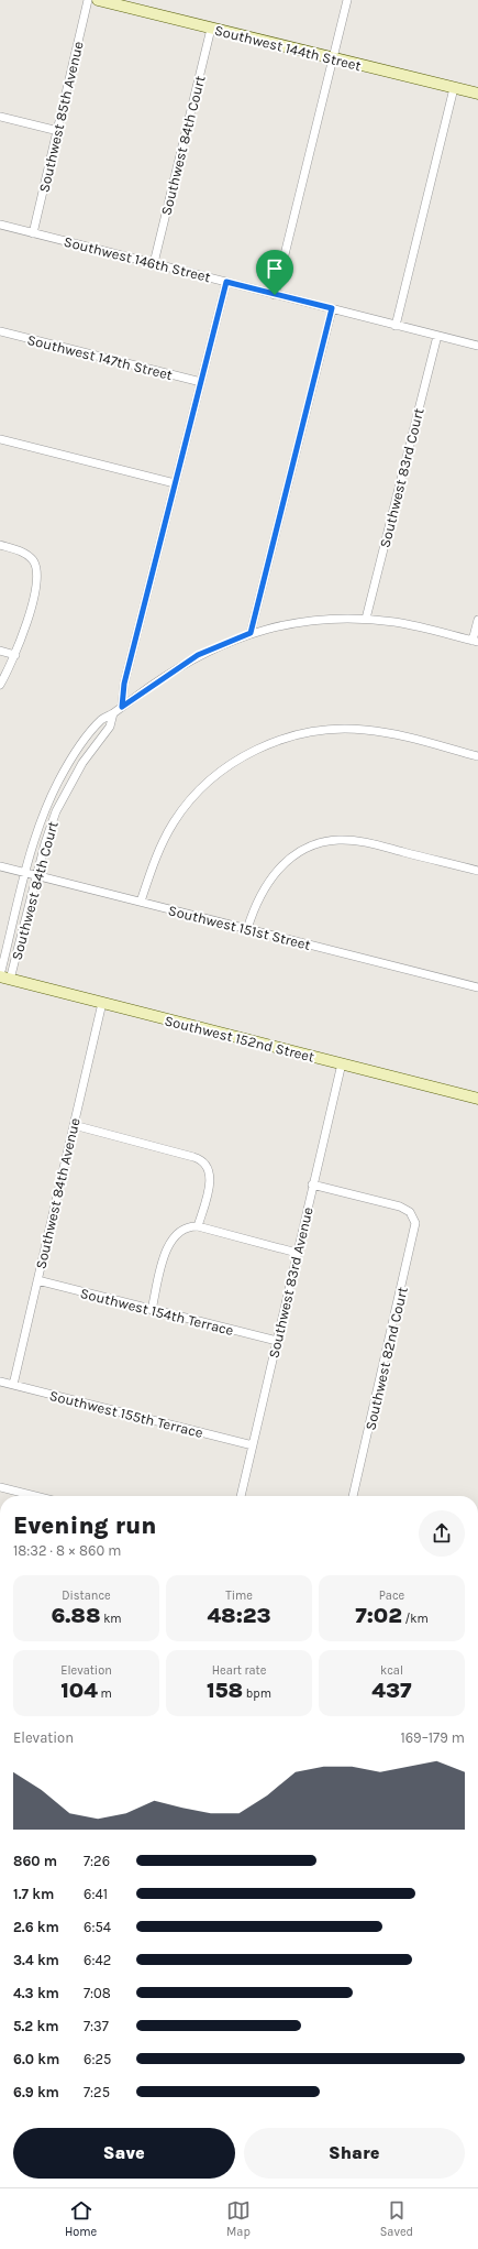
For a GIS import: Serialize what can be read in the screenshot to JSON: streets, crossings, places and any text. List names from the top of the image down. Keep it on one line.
{"streets":{"main road":["Southwest 144th Street","Southwest 152nd Street"],"street":["Southwest 85th Avenue","Southwest 84th Court","Southwest 146th Street","Southwest 147th Street","Southwest 83rd Court","Southwest 151st Street","Southwest 84th Avenue","Southwest 83rd Avenue","Southwest 154th Terrace","Southwest 82nd Court","Southwest 155th Terrace"]},"crossings":[["Southwest 144th Street","Southwest 84th Court"],["Southwest 85th Avenue","Southwest 146th Street"],["Southwest 84th Court","Southwest 146th Street"],["Southwest 84th Court","Southwest 151st Street"],["Southwest 84th Court","Southwest 152nd Street"],["Southwest 146th Street","Southwest 83rd Court"],["Southwest 152nd Street","Southwest 84th Avenue"],["Southwest 152nd Street","Southwest 83rd Avenue"],["Southwest 84th Avenue","Southwest 154th Terrace"],["Southwest 84th Avenue","Southwest 155th Terrace"],["Southwest 83rd Avenue","Southwest 154th Terrace"],["Southwest 83rd Avenue","Southwest 82nd Court"],["Southwest 83rd Avenue","Southwest 155th Terrace"]],"page":{"heading":["Evening run","18:32 · 8 × 860 m"],"stats":[["Distance","6.88 km"],["Time","48:23"],["Pace","7:02 /km"],["Elevation","104 m"],["Heart rate","158 bpm"],["kcal","437"]],"chart":["Elevation","169–179 m"],"list":[{"name":"860 m","note":"7:26"},{"name":"1.7 km","note":"6:41"},{"name":"2.6 km","note":"6:54"},{"name":"3.4 km","note":"6:42"},{"name":"4.3 km","note":"7:08"},{"name":"5.2 km","note":"7:37"},{"name":"6.0 km","note":"6:25"},{"name":"6.9 km","note":"7:25"}],"buttons":["Save","Share"],"tabs":["Home","Map","Saved"]}}
